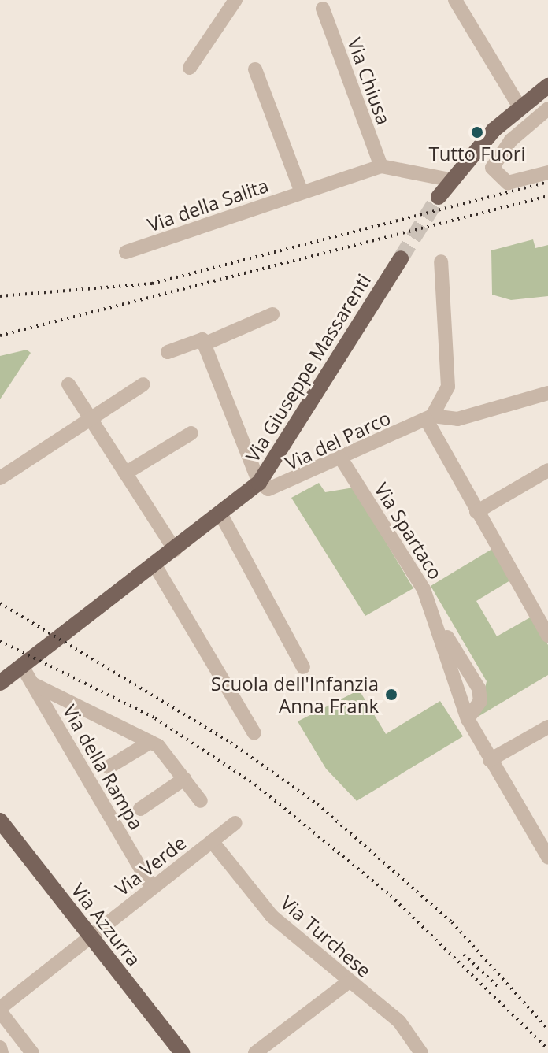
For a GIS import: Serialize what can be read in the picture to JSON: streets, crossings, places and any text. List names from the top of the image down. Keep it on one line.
{"streets":{"main road":["Via Giuseppe Massarenti","Via Azzurra"],"street":["Via Chiusa","Via della Salita","Via del Parco","Via Spartaco","Via della Rampa","Via Verde","Via Turchese"]},"crossings":[["Via Chiusa","Via della Salita"],["Via Giuseppe Massarenti","Via del Parco"],["Via Giuseppe Massarenti","Via della Rampa"],["Via del Parco","Via Spartaco"],["Via della Rampa","Via Verde"],["Via Verde","Via Azzurra"],["Via Verde","Via Turchese"]],"places":["Tutto Fuori","Scuola dell'Infanzia Anna Frank"]}
